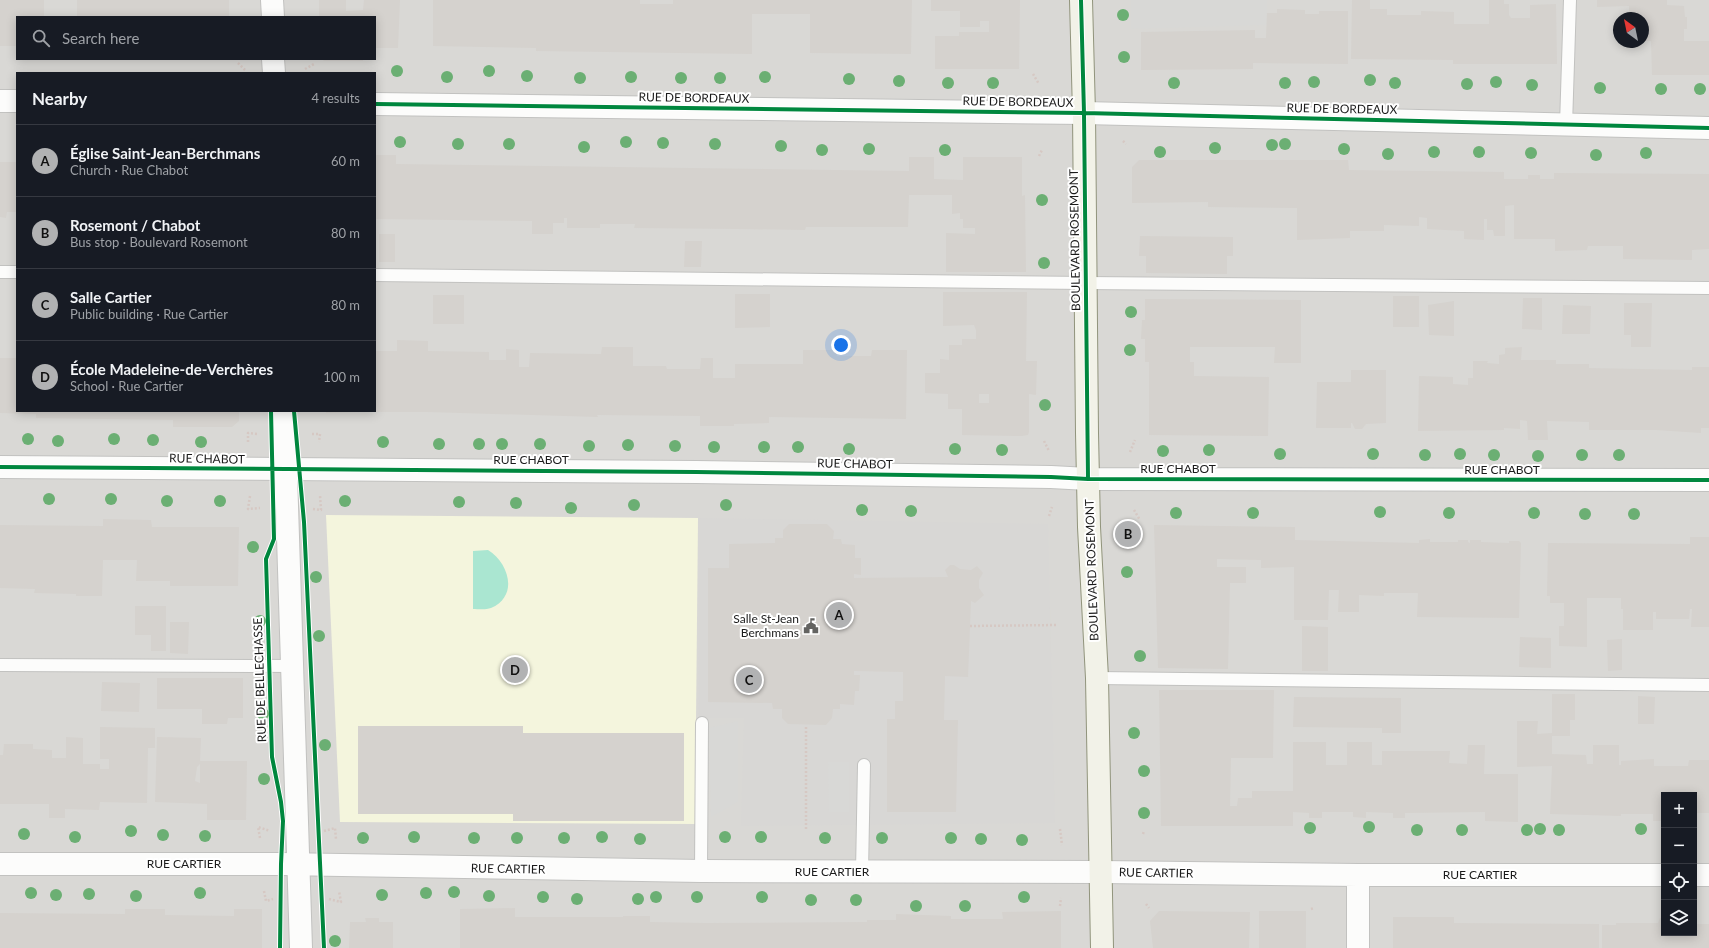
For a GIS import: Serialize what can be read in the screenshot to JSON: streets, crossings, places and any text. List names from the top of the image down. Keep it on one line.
{"streets":{"main road":["BOULEVARD ROSEMONT"],"street":["RUE DE BORDEAUX","RUE CHABOT","RUE CARTIER"],"cycle path":["RUE DE BELLECHASSE"]},"crossings":[["RUE DE BORDEAUX","BOULEVARD ROSEMONT"],["BOULEVARD ROSEMONT","RUE CHABOT"],["BOULEVARD ROSEMONT","RUE CARTIER"]],"places":{"public building":["Salle St-Jean Berchmans"]},"north":"top left","page":{"search":"Search here","heading":["Nearby","4 results"],"list":[{"mark":"A","name":"Église Saint-Jean-Berchmans","note":"Church · Rue Chabot","value":"60 m"},{"mark":"B","name":"Rosemont / Chabot","note":"Bus stop · Boulevard Rosemont","value":"80 m"},{"mark":"C","name":"Salle Cartier","note":"Public building · Rue Cartier","value":"80 m"},{"mark":"D","name":"École Madeleine-de-Verchères","note":"School · Rue Cartier","value":"100 m"}],"pins":["B","A","D","C"],"map_buttons":["+","−"]}}
